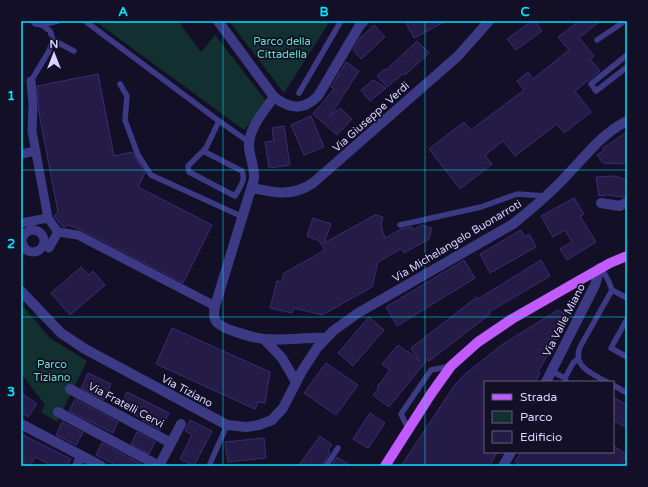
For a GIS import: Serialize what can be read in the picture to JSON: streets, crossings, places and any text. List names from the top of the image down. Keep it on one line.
{"streets":{"street":["Via Giuseppe Verdi","Via Michelangelo Buonarroti","Via Valle Miano","Via Tiziano","Via Fratelli Cervi"]},"crossings":[["Via Michelangelo Buonarroti","Via Tiziano"]],"parks":["Parco della Cittadella","Parco Tiziano"],"legend":["Strada","Parco","Edificio"],"north":"top","grid":{"columns":["A","B","C"],"rows":["1","2","3"]}}
